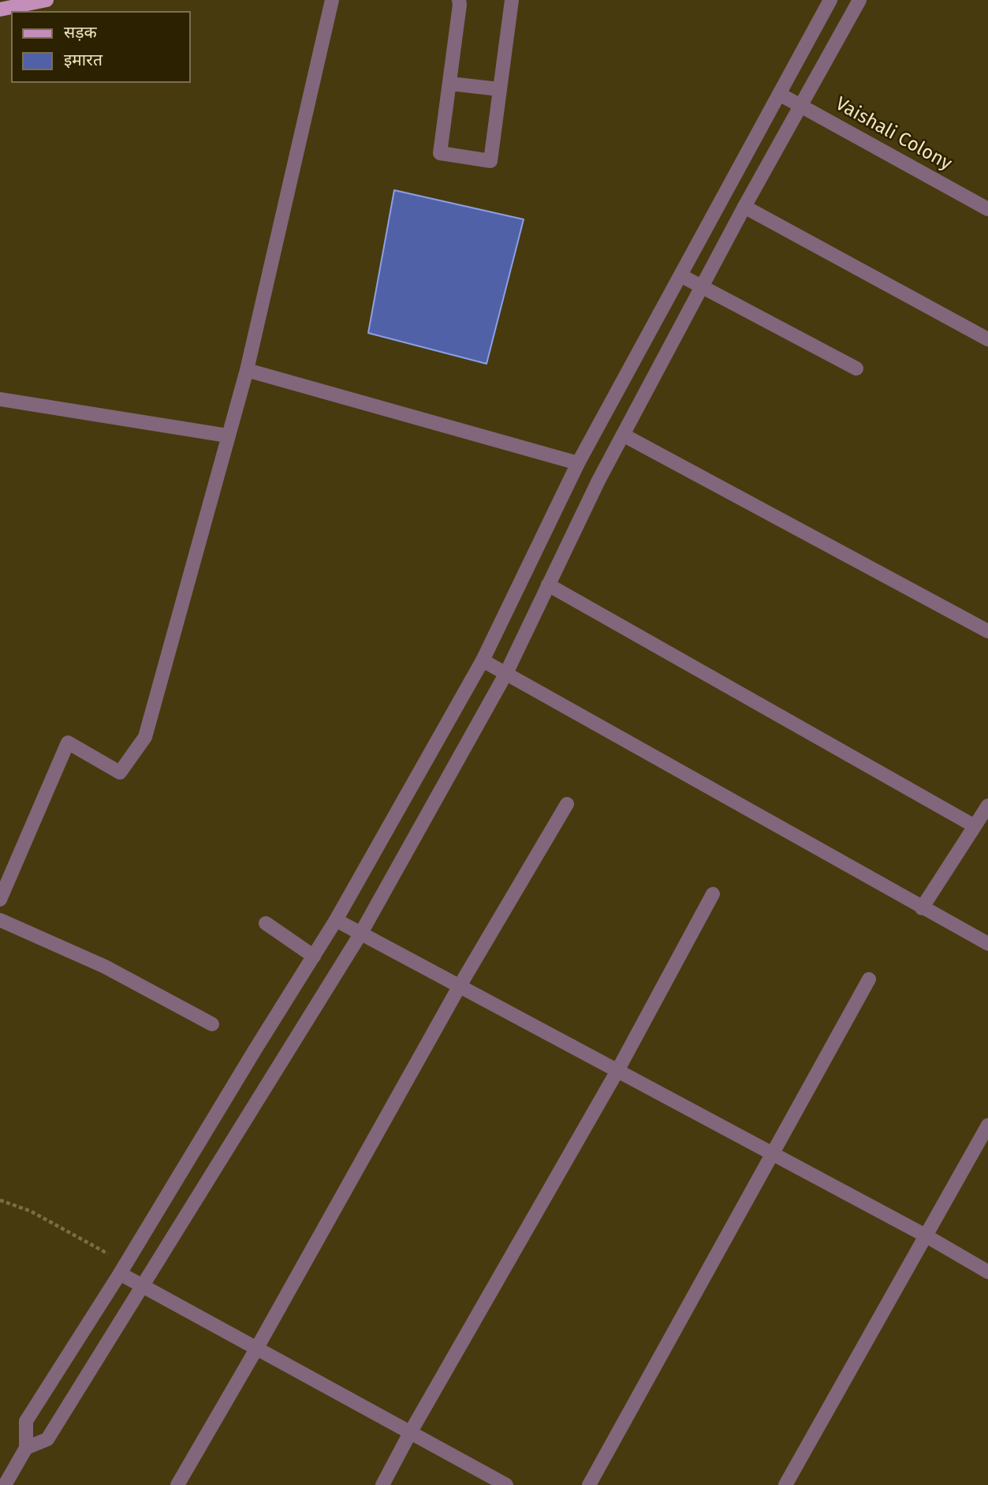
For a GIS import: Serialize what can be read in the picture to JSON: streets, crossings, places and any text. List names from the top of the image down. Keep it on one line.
{"streets":{"street":["Vaishali Colony"]},"legend":["सड़क","इमारत"]}
